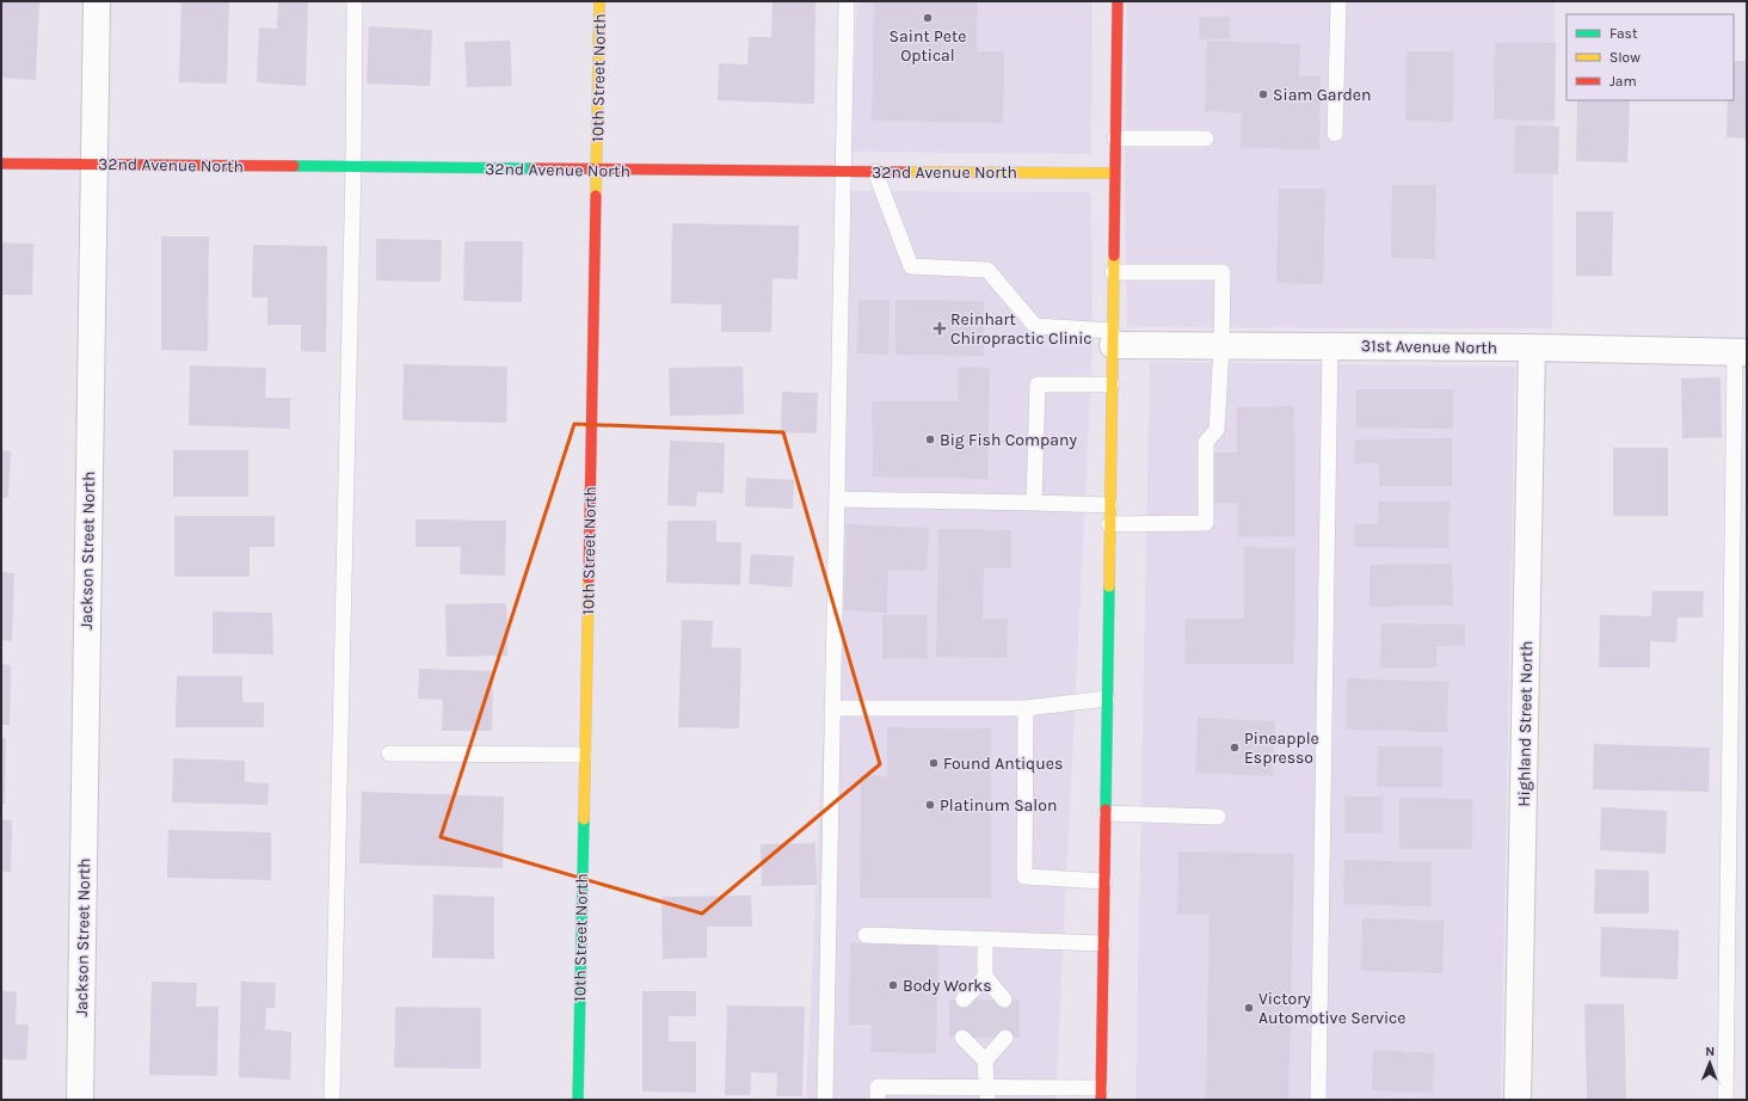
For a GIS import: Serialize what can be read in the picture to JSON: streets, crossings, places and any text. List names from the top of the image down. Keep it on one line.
{"streets":{"street":["10th Street North","32nd Avenue North","31st Avenue North","Jackson Street North","Highland Street North"]},"crossings":[["10th Street North","32nd Avenue North"],["32nd Avenue North","Jackson Street North"],["31st Avenue North","Highland Street North"]],"places":{"other":["Saint Pete Optical","Siam Garden","Big Fish Company","Pineapple Espresso","Found Antiques","Platinum Salon","Body Works","Victory Automotive Service"],"health":["Reinhart Chiropractic Clinic"]},"legend":["Fast","Slow","Jam"],"north":"top"}
